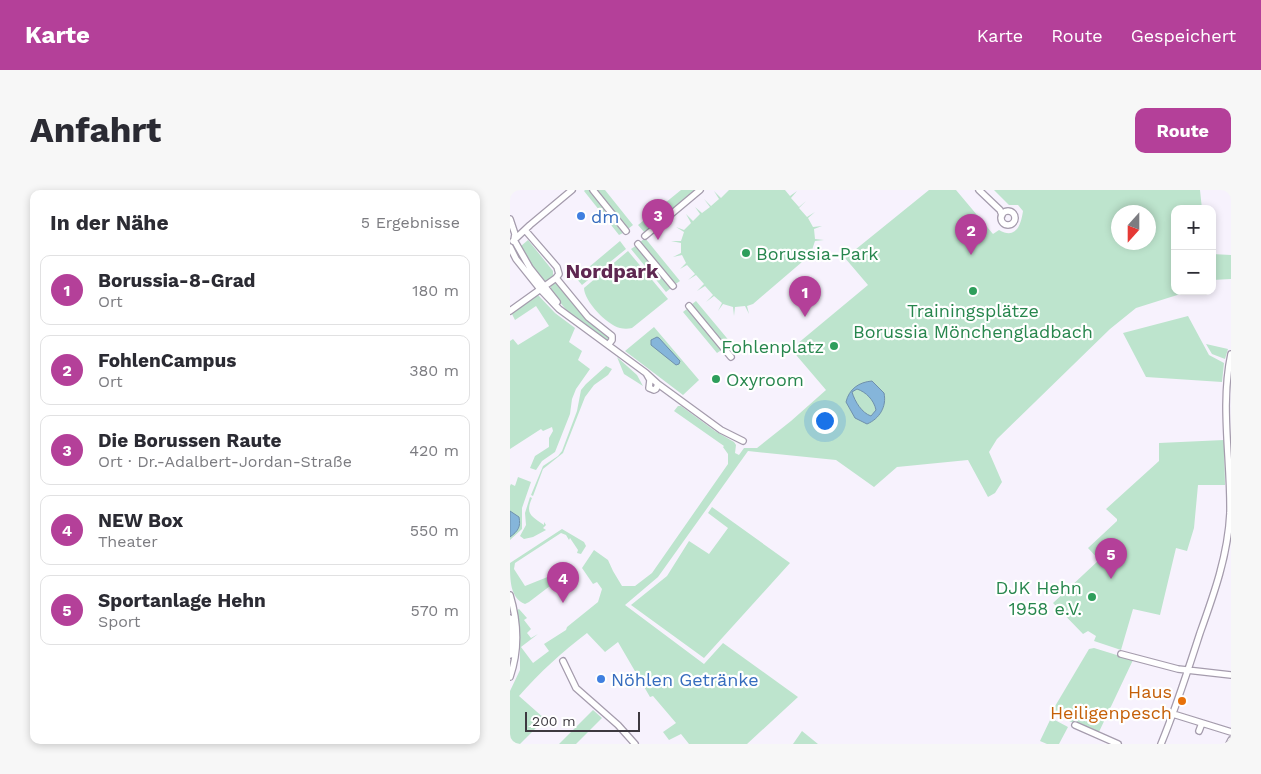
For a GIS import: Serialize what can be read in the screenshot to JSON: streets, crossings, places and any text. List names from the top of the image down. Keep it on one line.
{"districts":["Nordpark"],"places":["dm","Borussia-Park","Trainingsplätze Borussia Mönchengladbach","Fohlenplatz","Oxyroom","DJK Hehn 1958 e.V.","Nöhlen Getränke","Haus Heiligenpesch"],"scale_bar":"200 m","north":"bottom","page":{"header":"Karte","nav":["Karte","Route","Gespeichert"],"buttons":"Route","title":"Anfahrt","heading":["In der Nähe","5 Ergebnisse"],"pins":["3","2","1","5","4"],"map_buttons":["+","−"],"list":[{"mark":"1","name":"Borussia-8-Grad","note":"Ort","value":"180 m"},{"mark":"2","name":"FohlenCampus","note":"Ort","value":"380 m"},{"mark":"3","name":"Die Borussen Raute","note":"Ort · Dr.-Adalbert-Jordan-Straße","value":"420 m"},{"mark":"4","name":"NEW Box","note":"Theater","value":"550 m"},{"mark":"5","name":"Sportanlage Hehn","note":"Sport","value":"570 m"}],"scale":"200 m"}}
